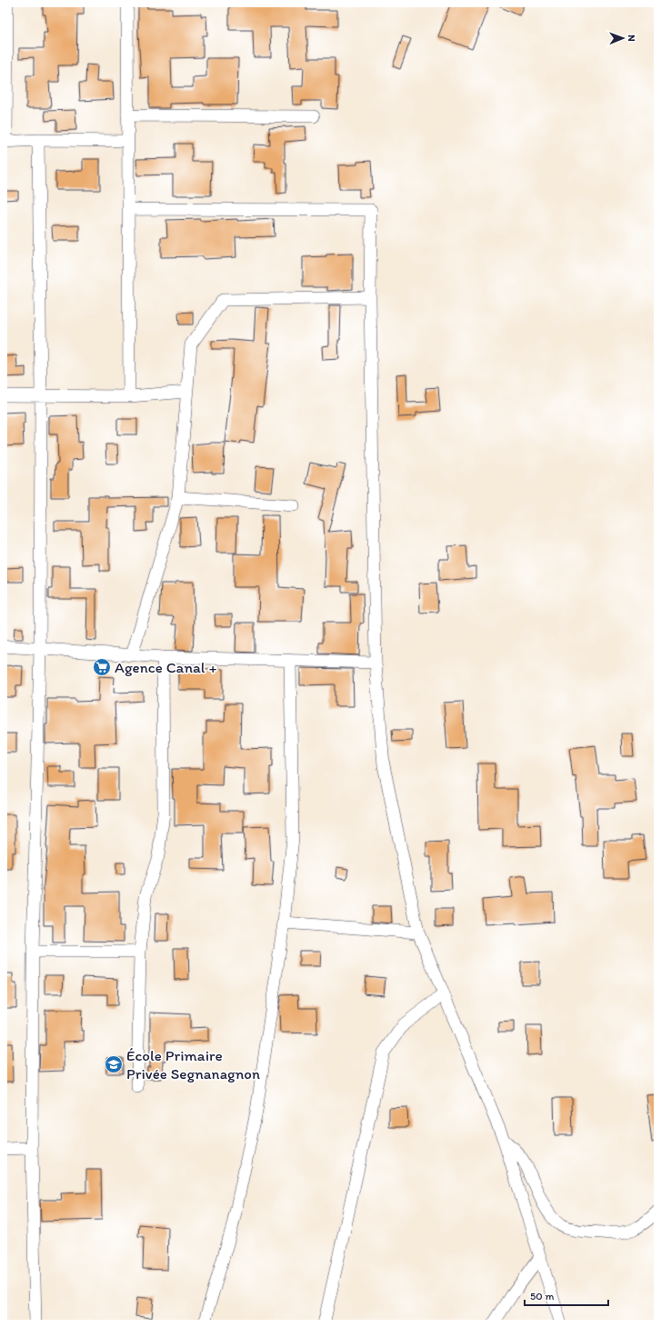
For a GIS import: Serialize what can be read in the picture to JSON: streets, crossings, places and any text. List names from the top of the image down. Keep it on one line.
{"places":{"supermarket":["Agence Canal +"],"school or university":["École Primaire Privée Segnanagnon"]},"scale_bar":"50 m","north":"right"}
